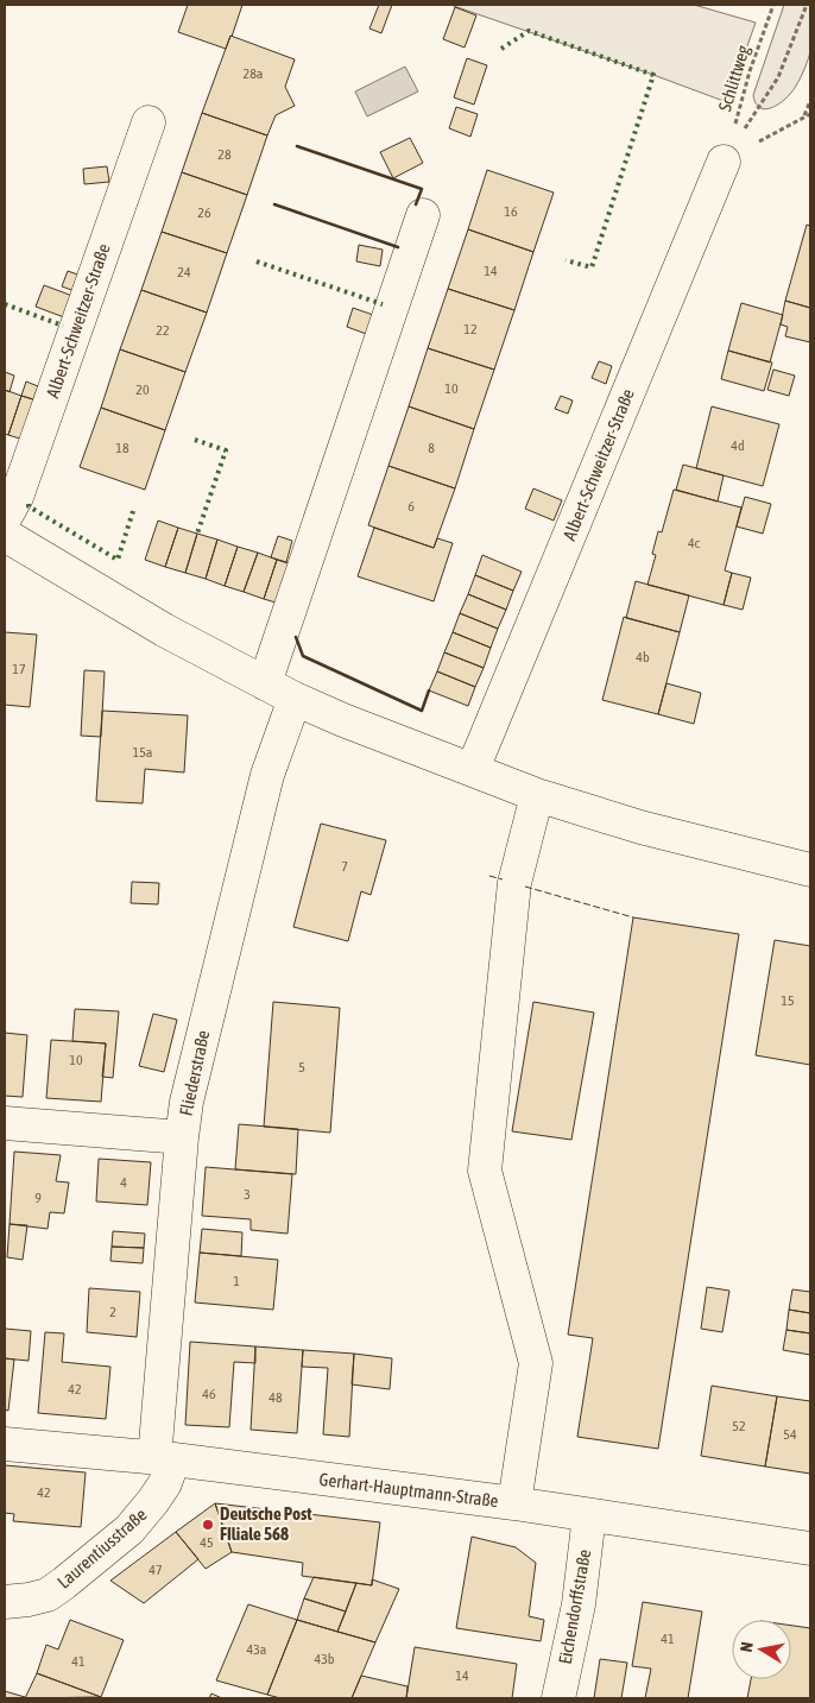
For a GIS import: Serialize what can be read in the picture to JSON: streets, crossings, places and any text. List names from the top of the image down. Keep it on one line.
{"streets":{"street":["Albert-Schweitzer-Straße","Fliederstraße","Gerhart-Hauptmann-Straße","Laurentiusstraße","Eichendorffstraße"],"path":["Schlittweg"]},"crossings":[["Schlittweg","Albert-Schweitzer-Straße"],["Fliederstraße","Gerhart-Hauptmann-Straße"],["Fliederstraße","Laurentiusstraße"],["Gerhart-Hauptmann-Straße","Laurentiusstraße"],["Gerhart-Hauptmann-Straße","Eichendorffstraße"]],"places":["Deutsche Post FIliale 568"],"house_numbers":["28a","28","16","26","14","24","12","22","10","20","4d","18","8","6","4c","4b","17","15a","7","15","10","5","4","3","9","1","2","42","46","48","52","54","42","45","47","41","43a","43b","41","14"],"north":"left"}
